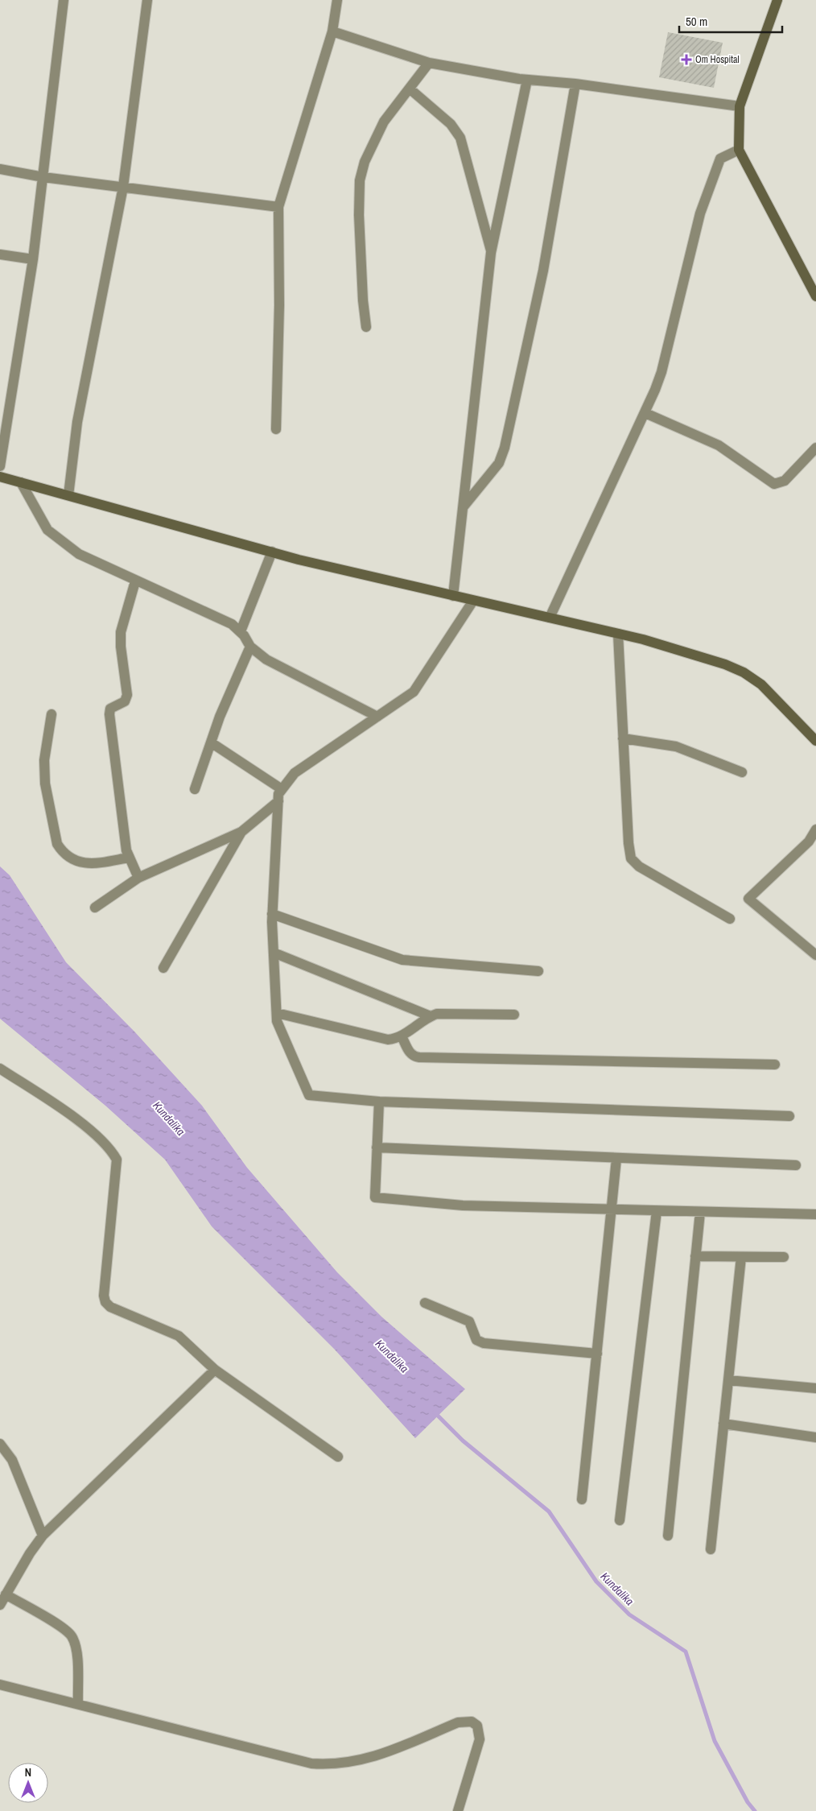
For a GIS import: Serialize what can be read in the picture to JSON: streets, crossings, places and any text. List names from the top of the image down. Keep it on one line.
{"water":["Kundalika"],"places":{"health":["Om Hospital"]},"scale_bar":"50 m","north":"top"}
